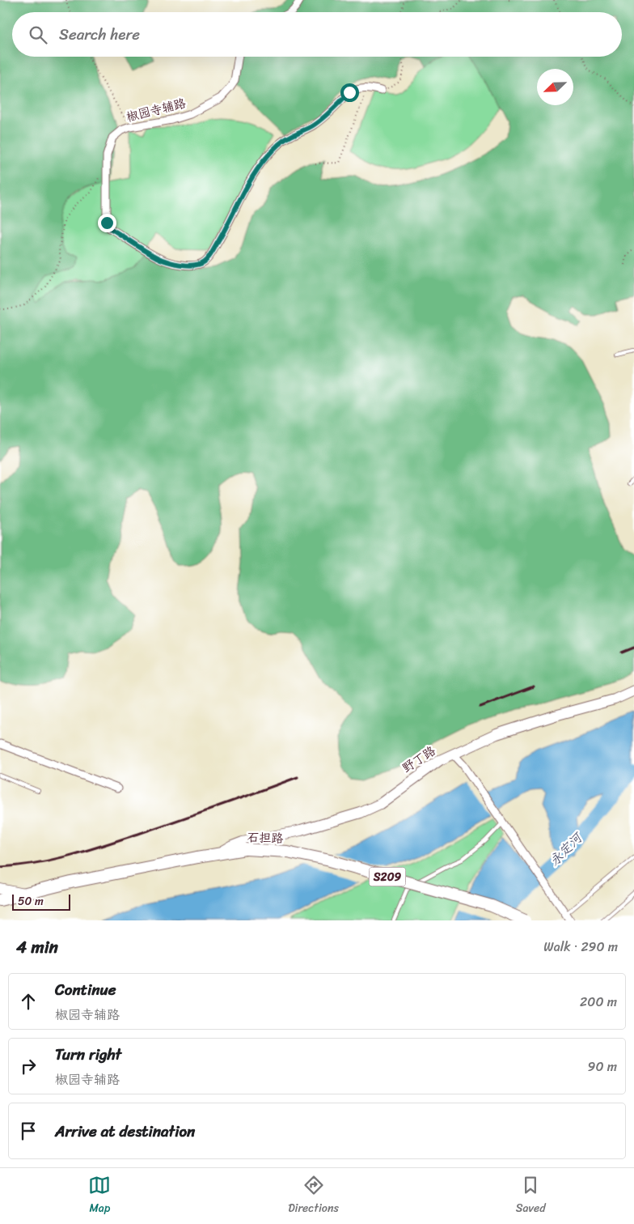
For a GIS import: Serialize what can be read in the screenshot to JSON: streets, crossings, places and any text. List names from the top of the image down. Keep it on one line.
{"streets":{"main road":["野丁路","石担路","S209"],"street":["椒园寺辅路"]},"crossings":[["野丁路","石担路"]],"water":["永定河"],"scale_bar":"50 m","north":"bottom left","page":{"search":"Search here","scale":"50 m","heading":["4 min","Walk · 290 m"],"list":[["Continue","椒园寺辅路","200 m"],["Turn right","椒园寺辅路","90 m"],"Arrive at destination"],"nav":["Map","Directions","Saved"]}}
